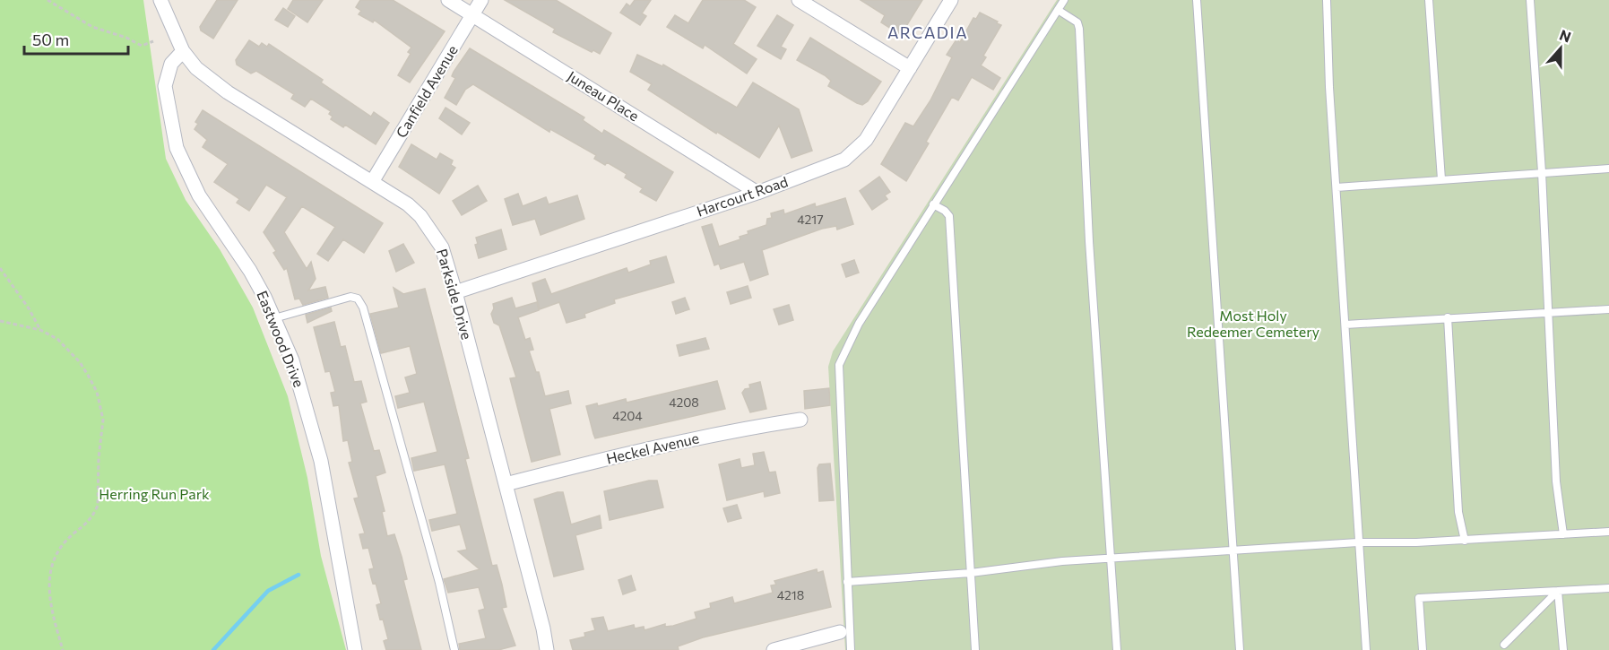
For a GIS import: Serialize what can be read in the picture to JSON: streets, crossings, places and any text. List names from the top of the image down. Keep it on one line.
{"streets":{"street":["Canfield Avenue","Juneau Place","Harcourt Road","Parkside Drive","Eastwood Drive","Heckel Avenue"]},"crossings":[["Canfield Avenue","Juneau Place"],["Canfield Avenue","Parkside Drive"],["Juneau Place","Harcourt Road"],["Harcourt Road","Parkside Drive"],["Parkside Drive","Eastwood Drive"],["Parkside Drive","Heckel Avenue"]],"districts":["ARCADIA"],"parks":["Most Holy Redeemer Cemetery","Herring Run Park"],"house_numbers":["4217","4208","4204","4218"],"scale_bar":"50 m","north":"top"}
